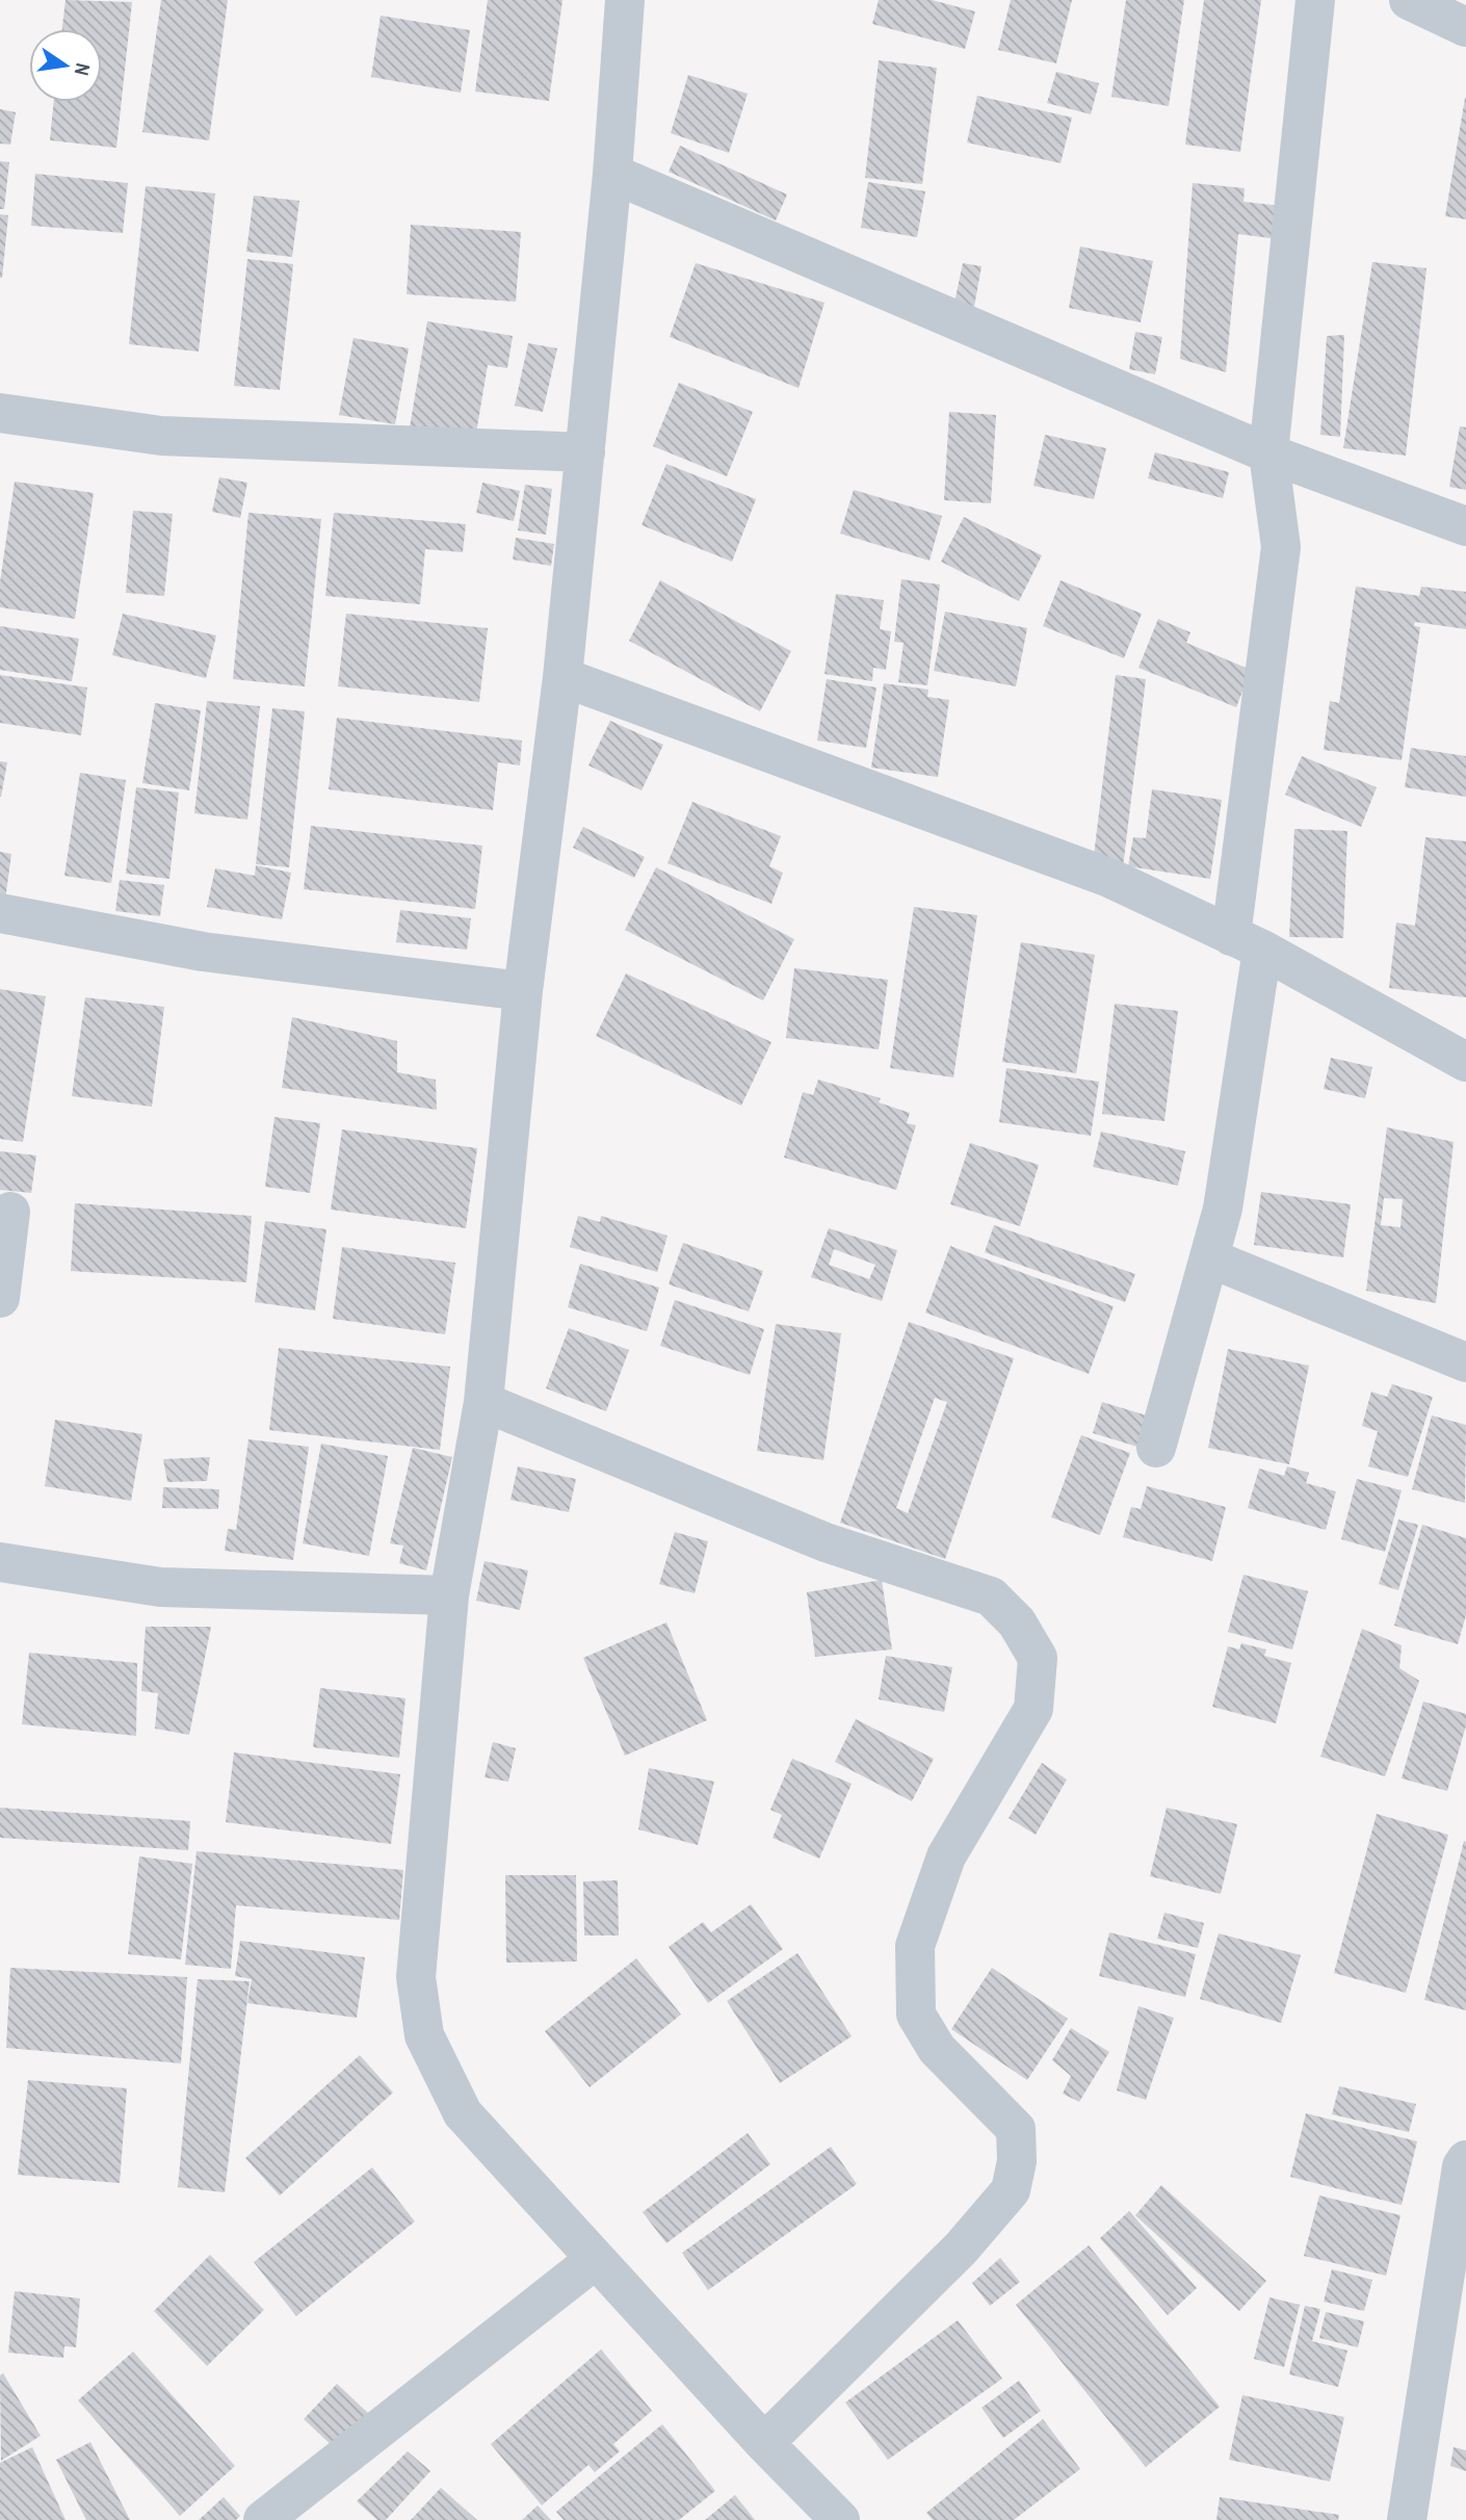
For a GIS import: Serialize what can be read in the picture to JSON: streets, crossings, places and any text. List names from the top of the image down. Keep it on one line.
{"north":"right"}
